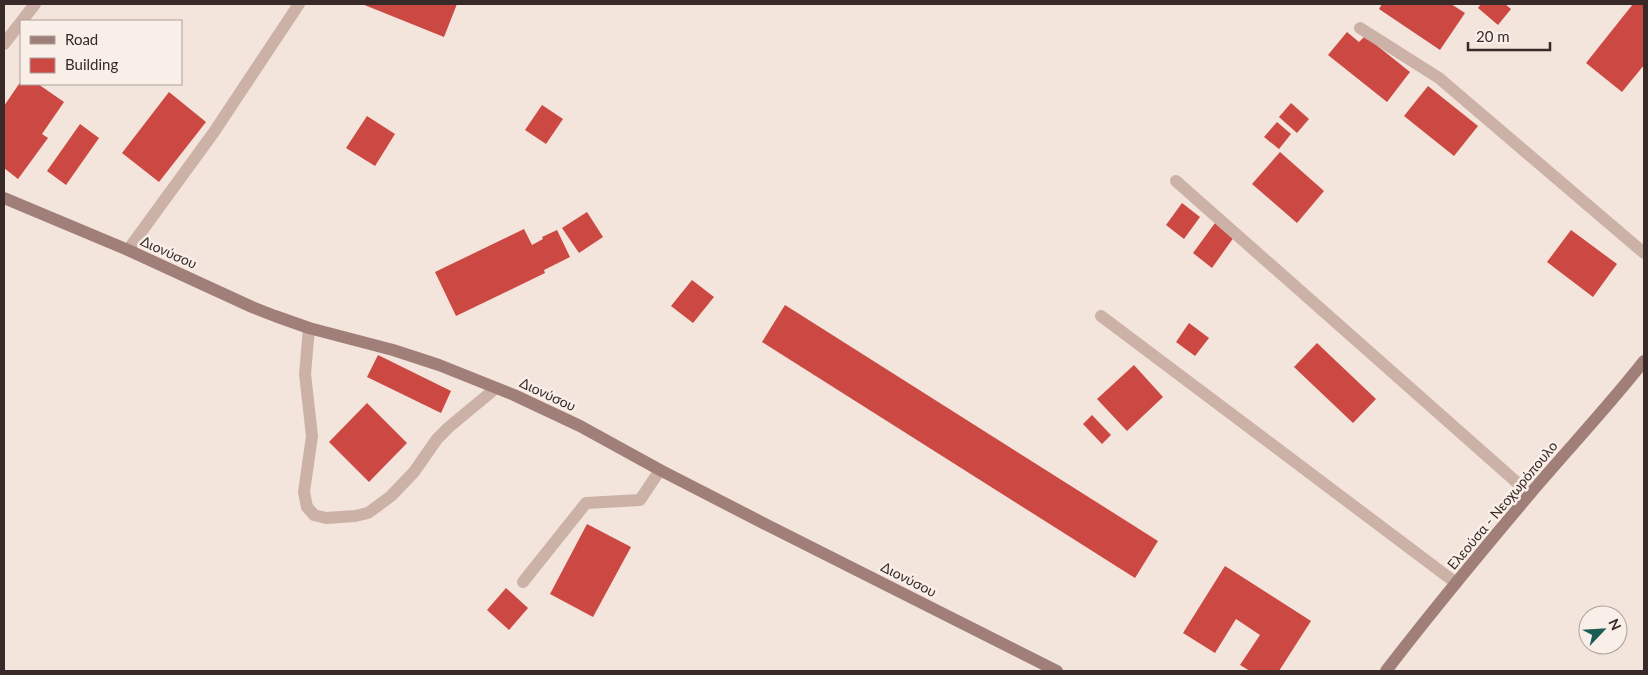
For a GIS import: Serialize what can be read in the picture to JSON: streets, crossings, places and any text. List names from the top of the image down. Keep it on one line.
{"streets":{"street":["Διονύσου","Ελεούσα - Νεοχωρόπουλο"]},"legend":["Road","Building"],"scale_bar":"20 m","north":"top right"}
